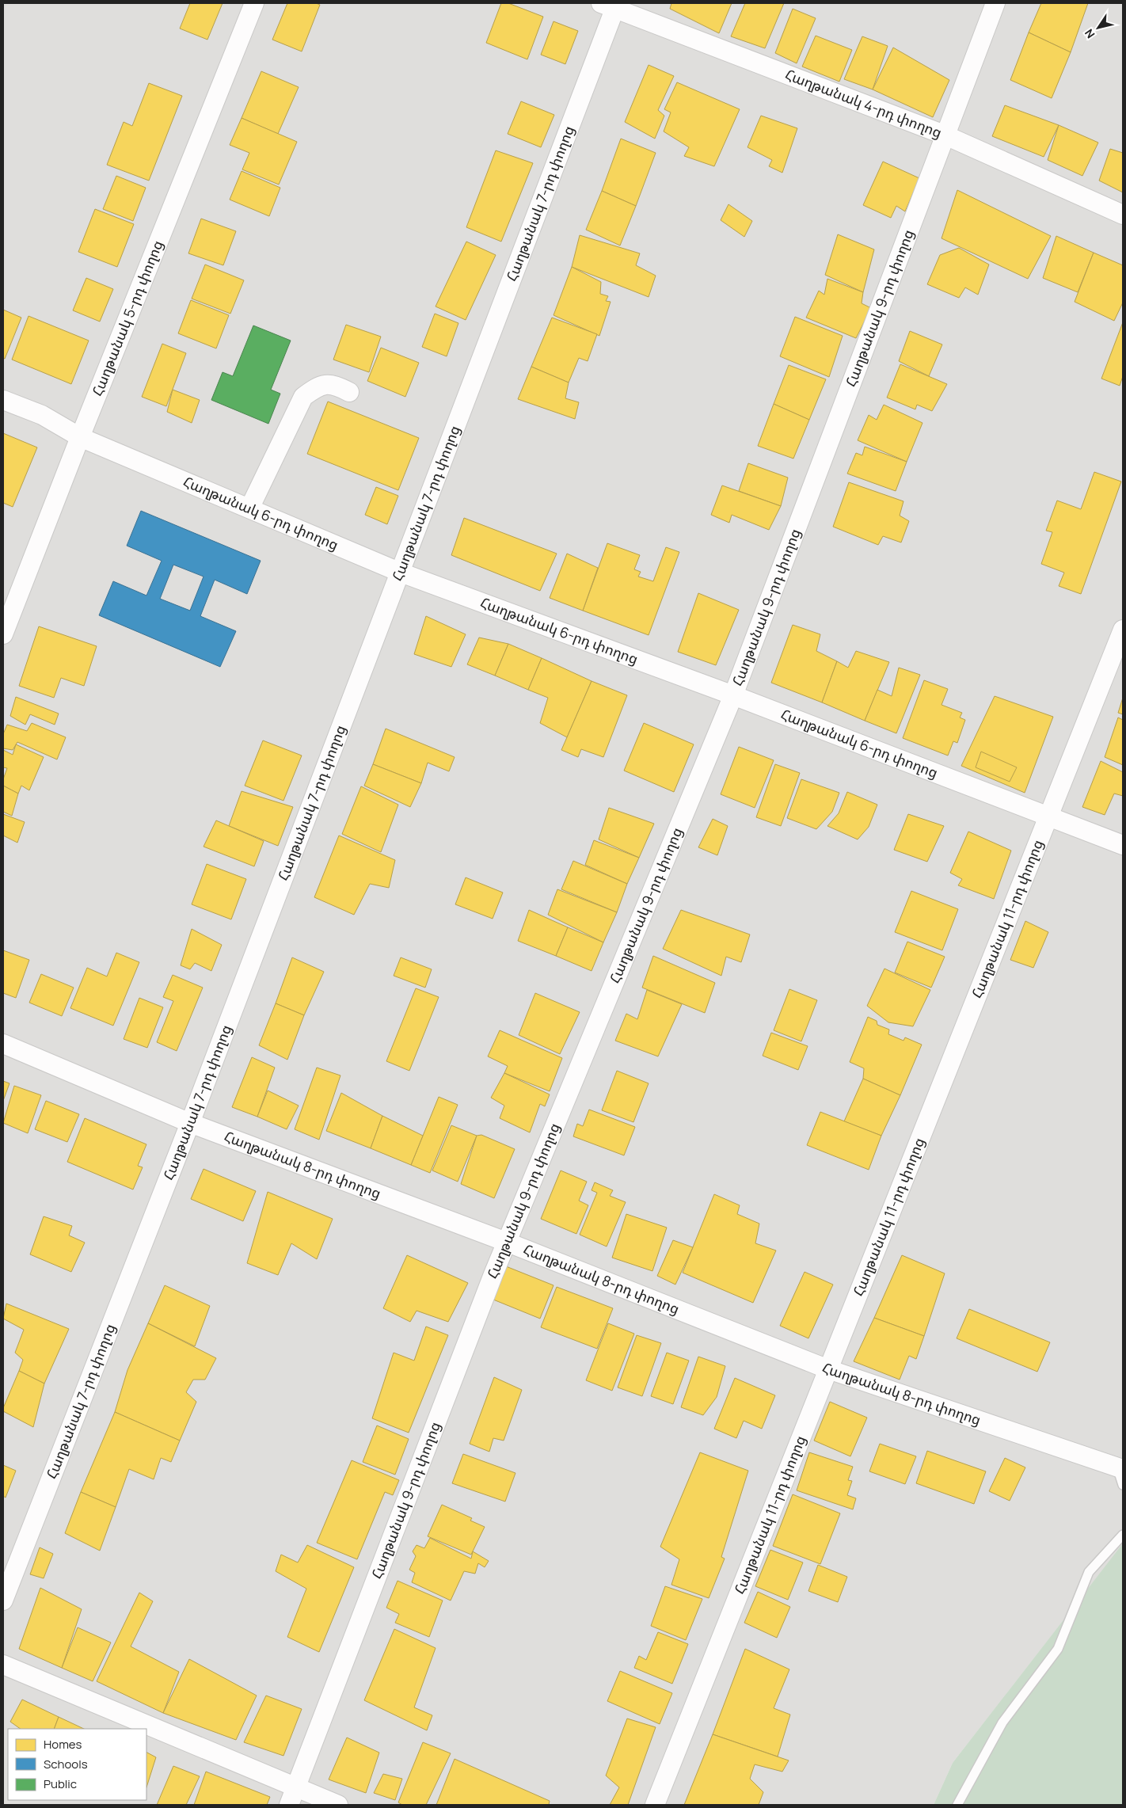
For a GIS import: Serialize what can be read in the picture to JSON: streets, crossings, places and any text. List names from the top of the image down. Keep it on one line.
{"streets":{"street":["Հաղթանակ 4-րդ փողոց","Հաղթանակ 7-րդ փողոց","Հաղթանակ 9-րդ փողոց","Հաղթանակ 5-րդ փողոց","Հաղթանակ 6-րդ փողոց","Հաղթանակ 11-րդ փողոց","Հաղթանակ 8-րդ փողոց"]},"crossings":[["Հաղթանակ 4-րդ փողոց","Հաղթանակ 7-րդ փողոց"],["Հաղթանակ 4-րդ փողոց","Հաղթանակ 9-րդ փողոց"],["Հաղթանակ 7-րդ փողոց","Հաղթանակ 6-րդ փողոց"],["Հաղթանակ 7-րդ փողոց","Հաղթանակ 8-րդ փողոց"],["Հաղթանակ 9-րդ փողոց","Հաղթանակ 6-րդ փողոց"],["Հաղթանակ 9-րդ փողոց","Հաղթանակ 8-րդ փողոց"],["Հաղթանակ 5-րդ փողոց","Հաղթանակ 6-րդ փողոց"],["Հաղթանակ 6-րդ փողոց","Հաղթանակ 11-րդ փողոց"],["Հաղթանակ 11-րդ փողոց","Հաղթանակ 8-րդ փողոց"]],"legend":["Homes","Schools","Public"],"north":"bottom left"}
